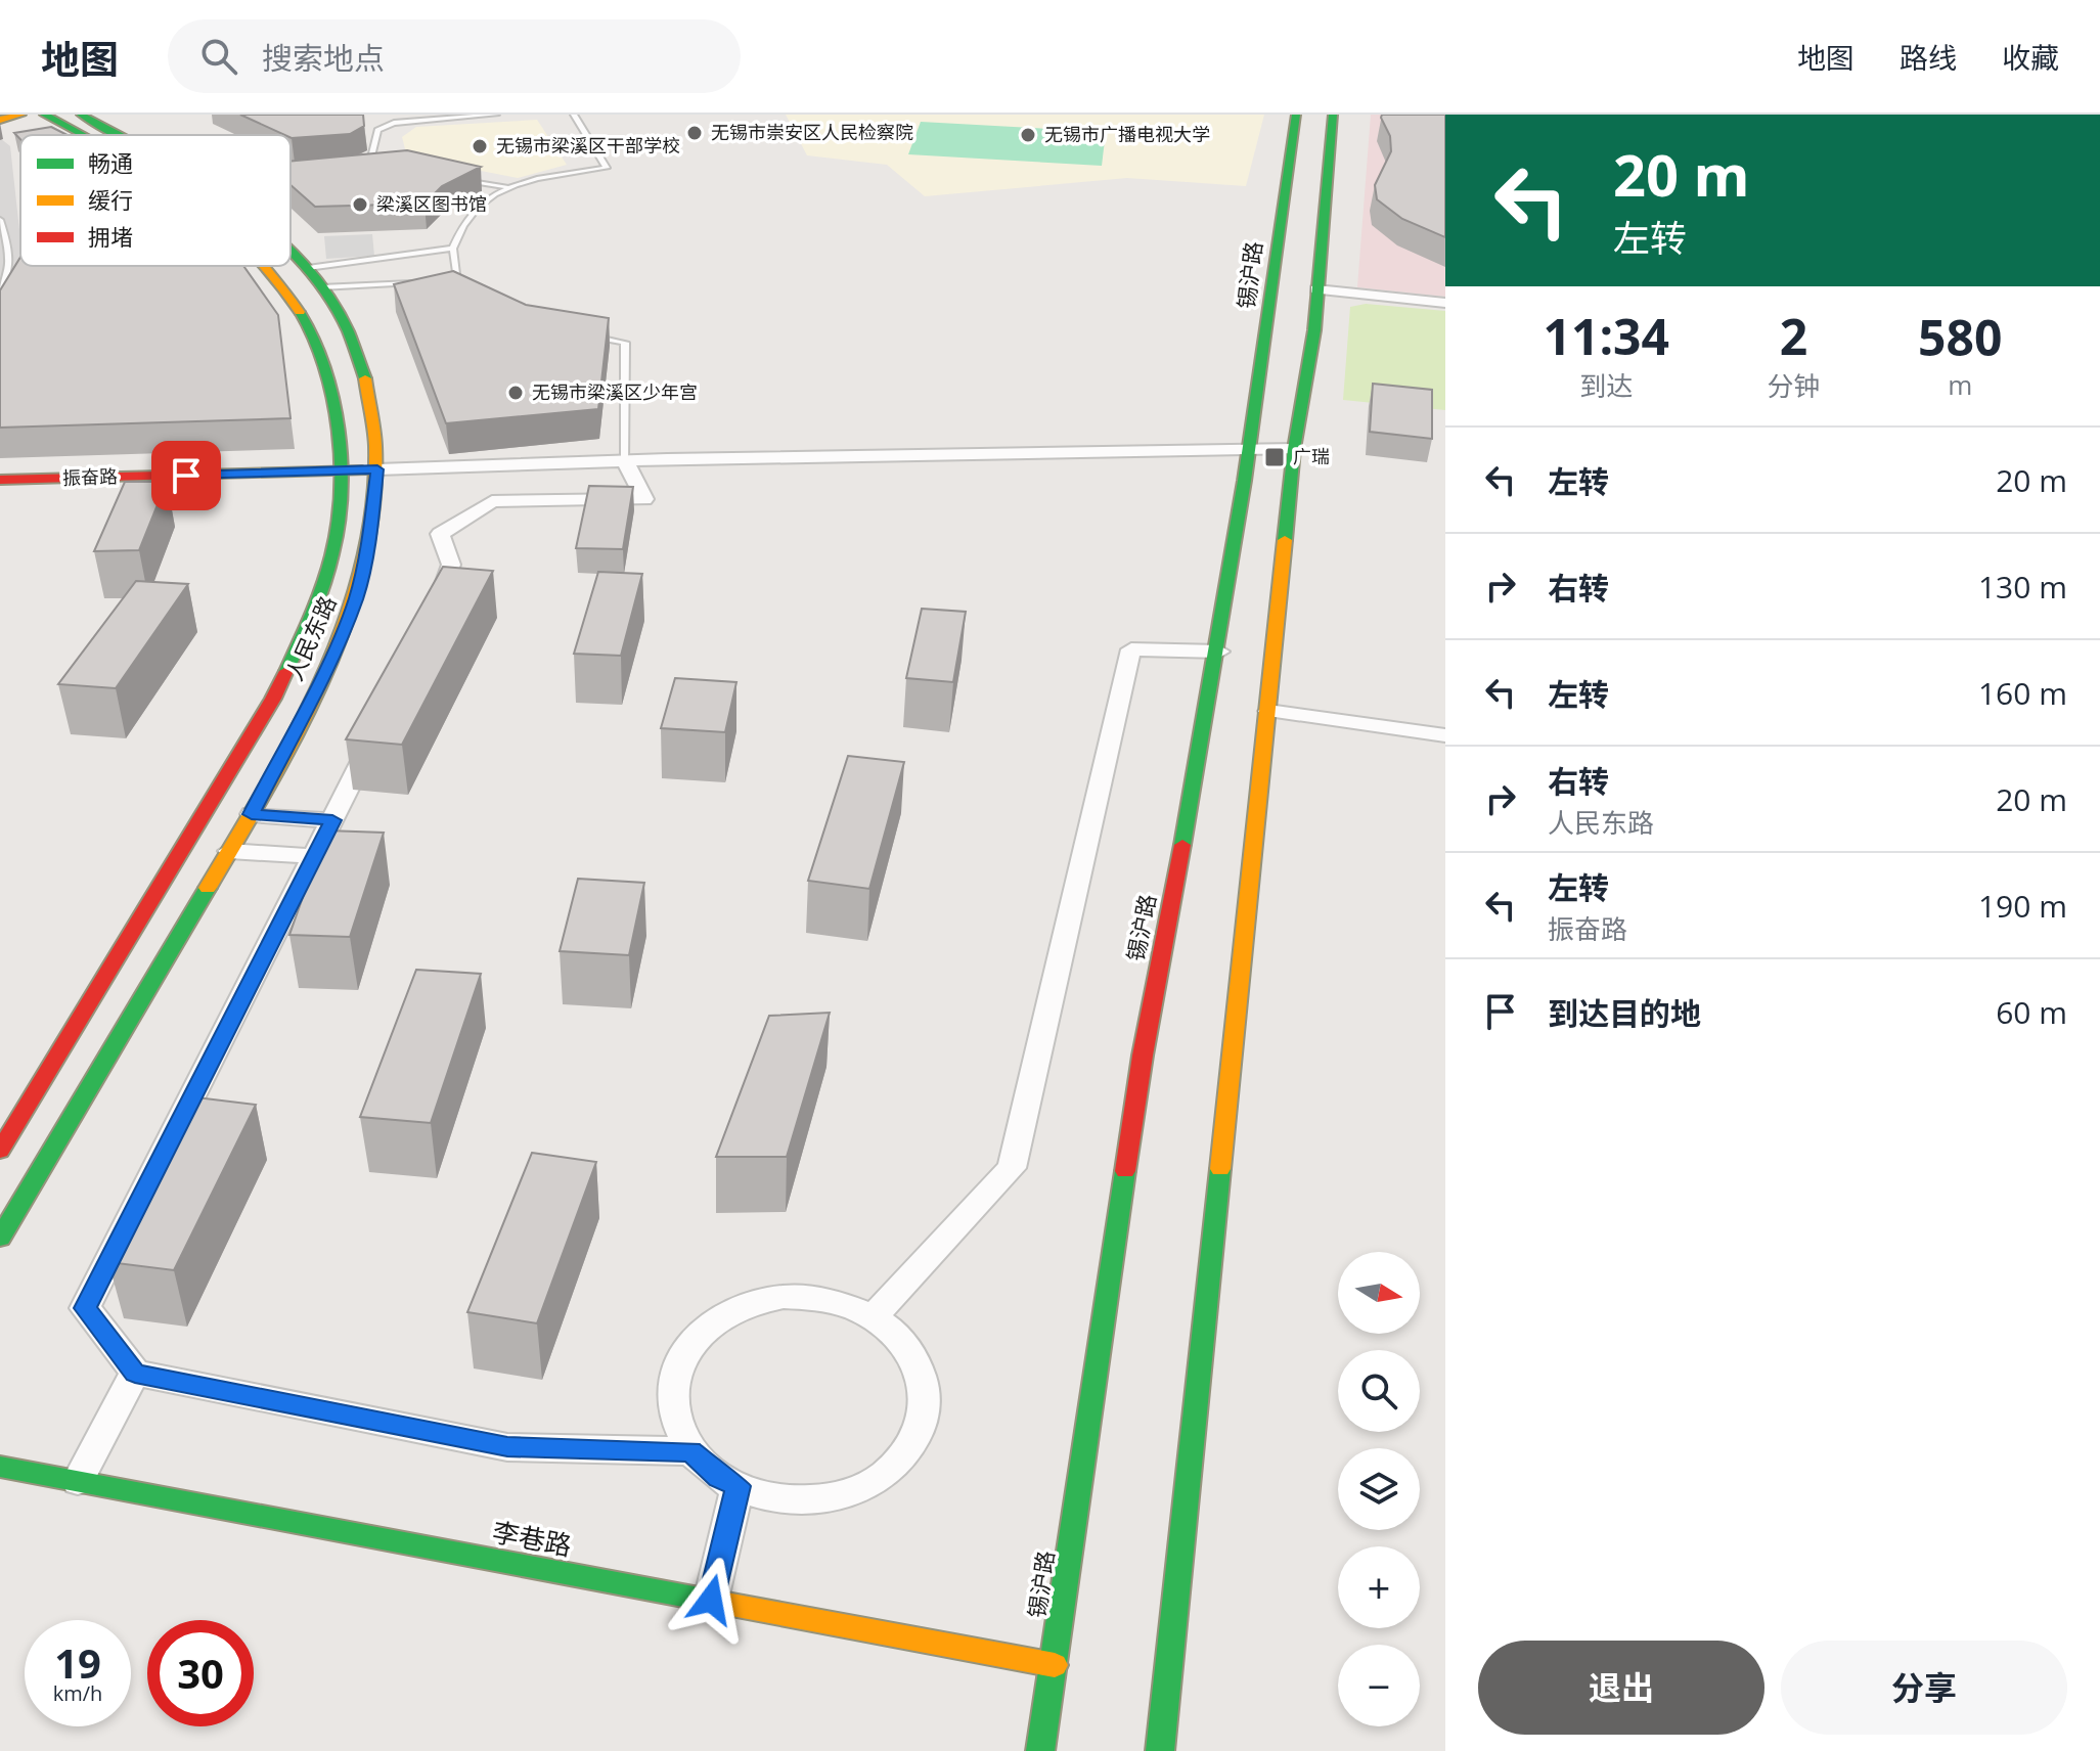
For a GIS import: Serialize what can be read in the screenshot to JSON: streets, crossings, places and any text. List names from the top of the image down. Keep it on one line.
{"streets":{"main road":["锡沪路","振奋路","人民东路","李巷路"]},"crossings":[["锡沪路","李巷路"],["振奋路","人民东路"]],"places":{"other":["无锡市崇安区人民检察院","无锡市广播电视大学","无锡市梁溪区干部学校","梁溪区图书馆","无锡市梁溪区少年宫"],"transit":["广瑞"]},"legend":["畅通","缓行","拥堵"],"north":"right","page":{"header":"地图","search":"搜索地点","nav":["地图","路线","收藏"],"turn":["20 m","左转"],"eta":["11:34","到达","2","分钟","580","m"],"list":[{"name":"左转","value":"20 m"},{"name":"右转","value":"130 m"},{"name":"左转","value":"160 m"},{"name":"右转","note":"人民东路","value":"20 m"},{"name":"左转","note":"振奋路","value":"190 m"},{"name":"到达目的地","value":"60 m"}],"map_buttons":["+","−"],"speed":"19 km/h","limit":"30","buttons":["退出","分享"]}}
